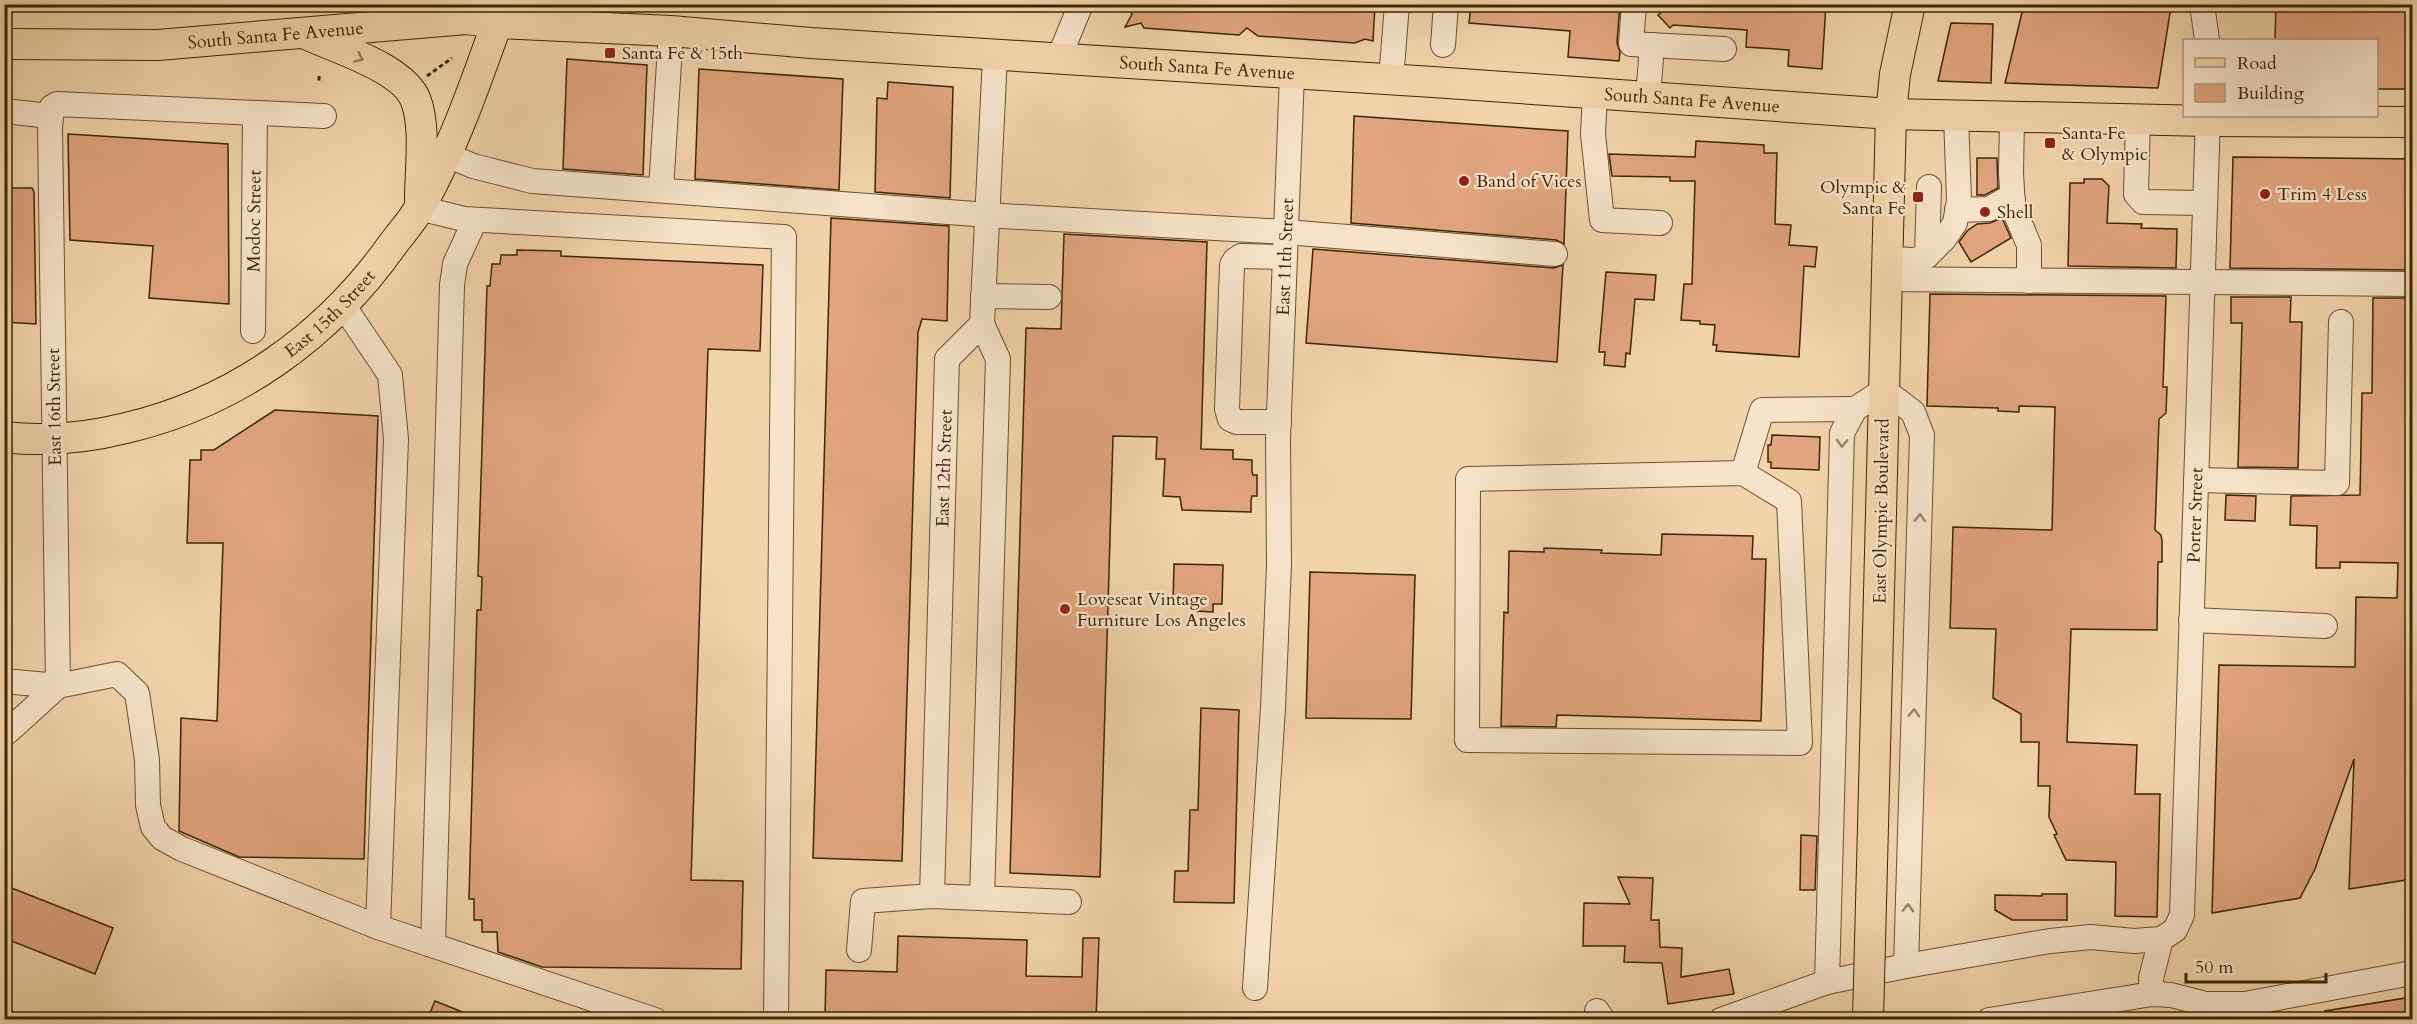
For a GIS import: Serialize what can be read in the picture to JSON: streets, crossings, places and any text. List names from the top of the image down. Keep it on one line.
{"streets":{"main road":["South Santa Fe Avenue","East 15th Street","East Olympic Boulevard"],"street":["Modoc Street","East 11th Street","East 16th Street","East 12th Street","Porter Street"]},"crossings":[["South Santa Fe Avenue","East 11th Street"],["South Santa Fe Avenue","East 15th Street"],["South Santa Fe Avenue","East Olympic Boulevard"],["South Santa Fe Avenue","Porter Street"],["East 15th Street","East 16th Street"]],"places":{"transit":["Santa Fe & 15th","Santa Fe & Olympic","Olympic & Santa Fe"],"other":["Band of Vices","Trim 4 Less","Shell","Loveseat Vintage Furniture Los Angeles"]},"legend":["Road","Building"],"scale_bar":"50 m"}
